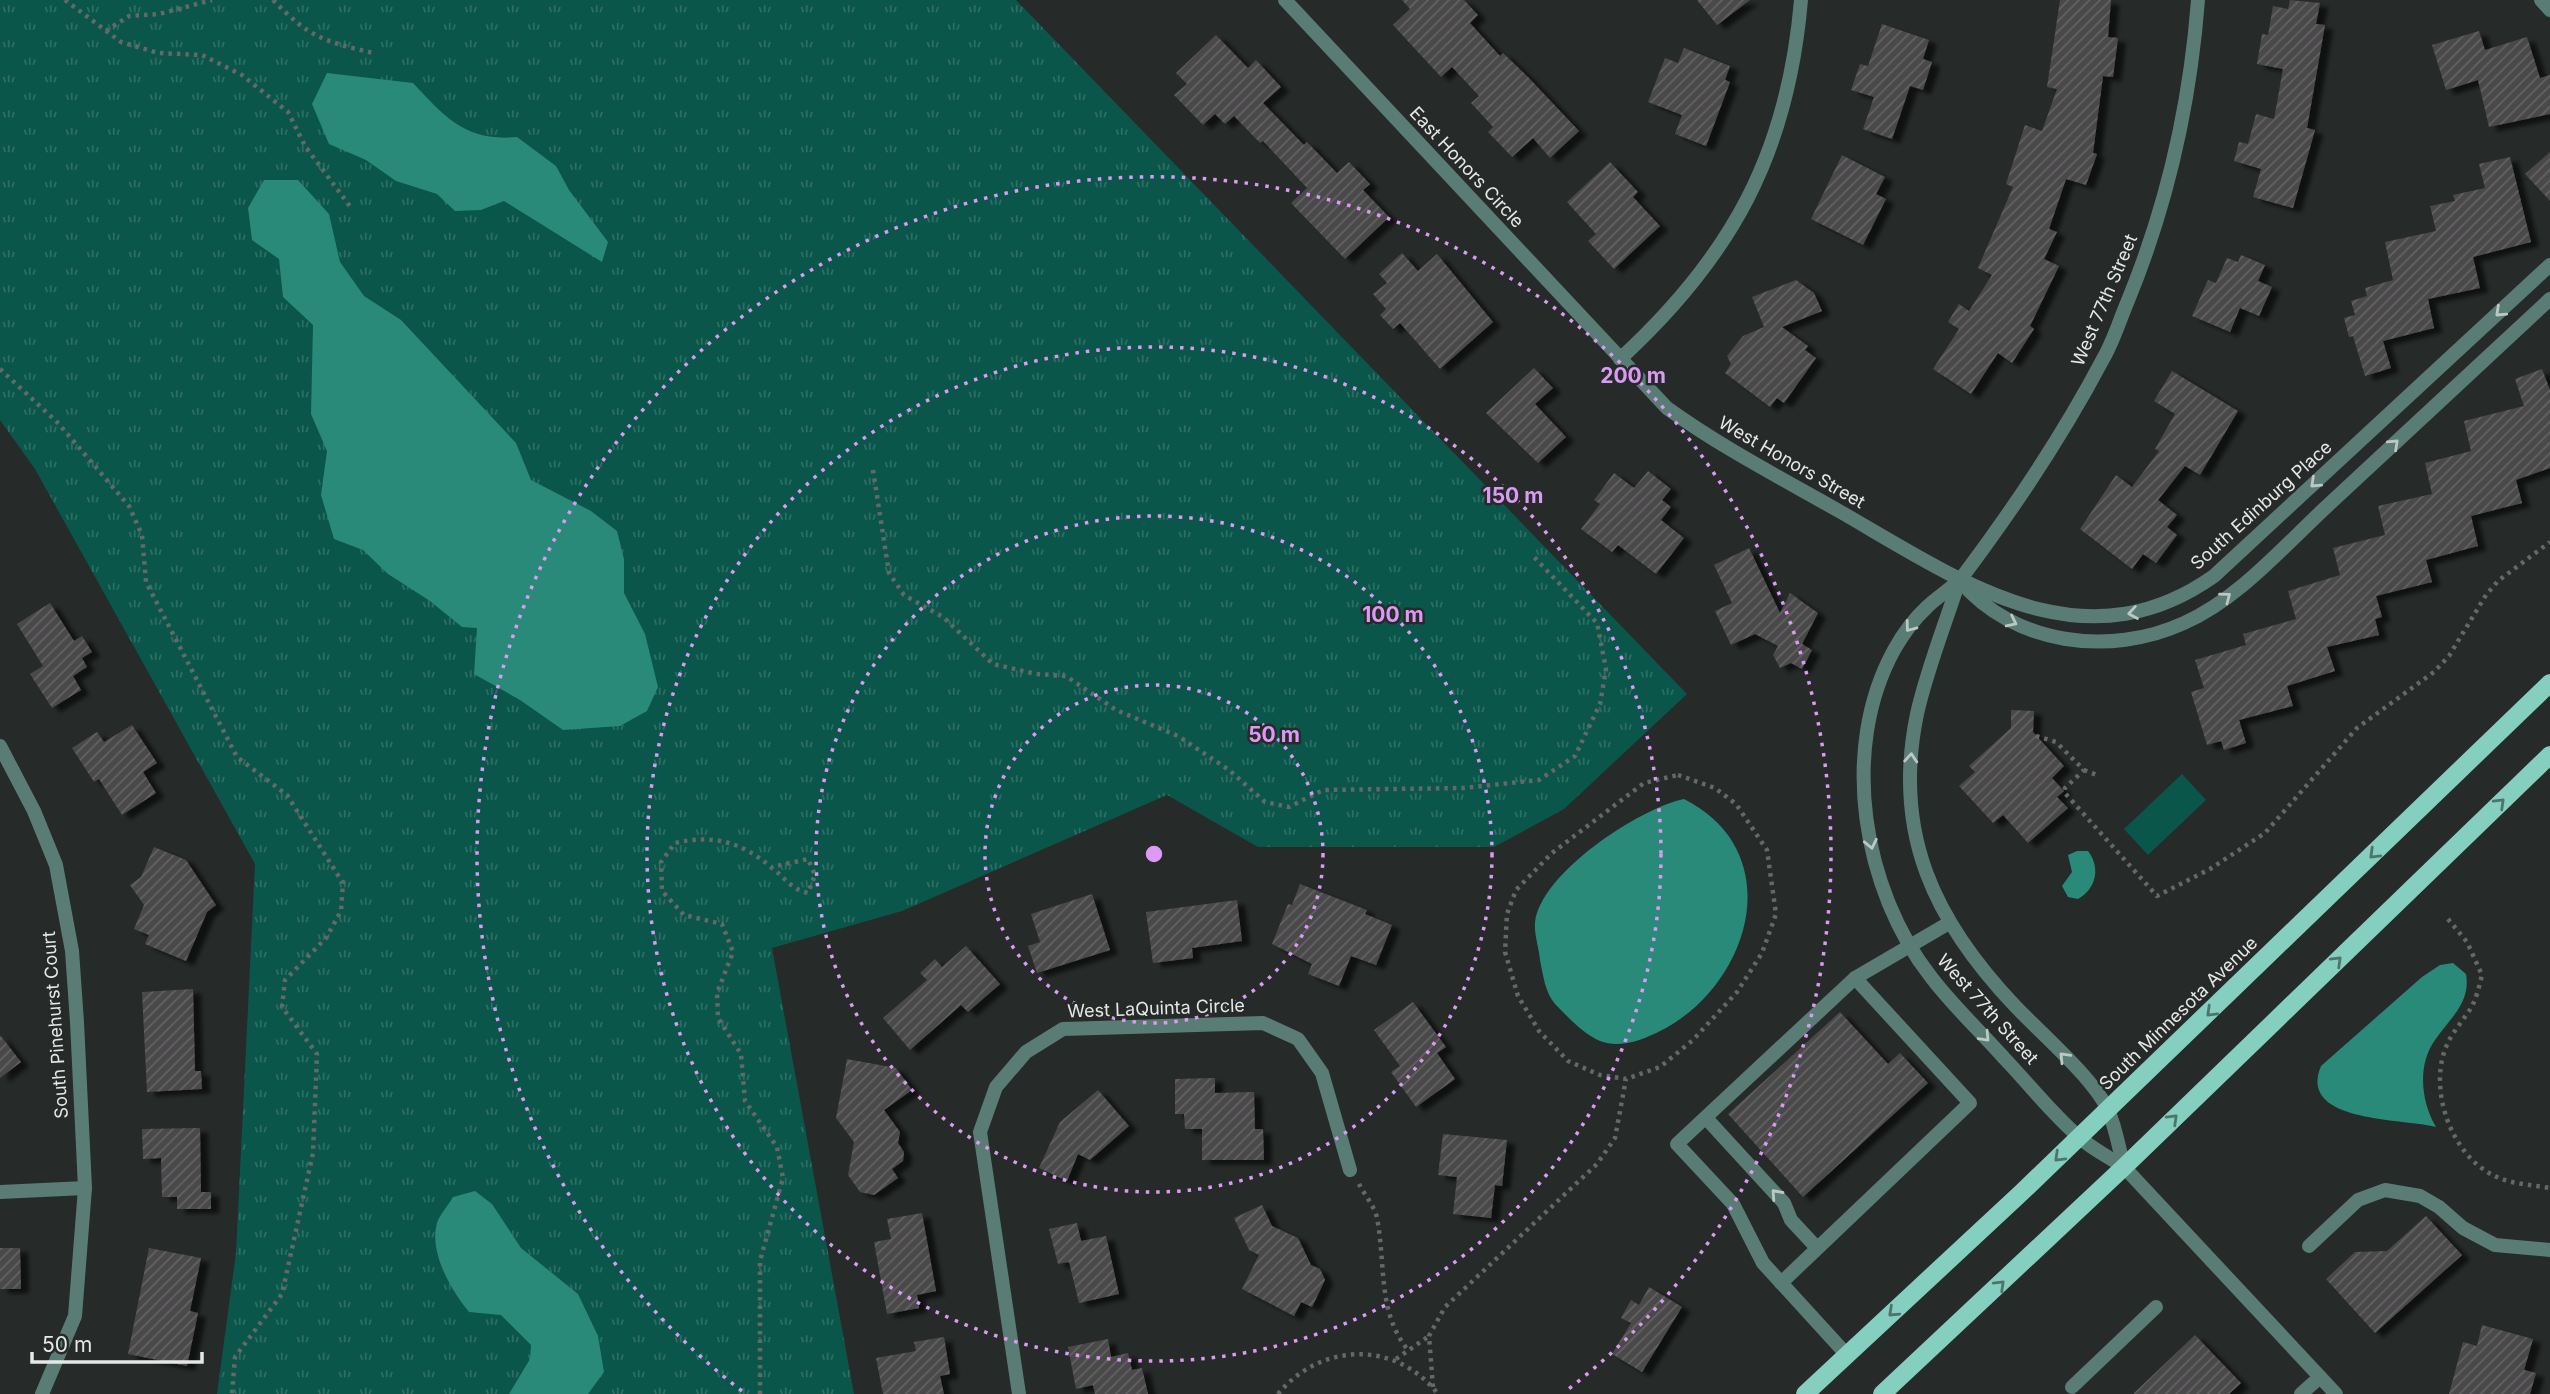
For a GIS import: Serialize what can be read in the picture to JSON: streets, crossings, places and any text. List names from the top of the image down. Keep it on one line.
{"streets":{"main road":["South Minnesota Avenue"],"street":["East Honors Circle","West 77th Street","West Honors Street","South Edinburg Place","West LaQuinta Circle","South Pinehurst Court"]},"crossings":[["East Honors Circle","West Honors Street"],["West 77th Street","West Honors Street"],["West 77th Street","South Edinburg Place"],["West 77th Street","South Minnesota Avenue"],["West Honors Street","South Edinburg Place"]],"one_way":["South Edinburg Place"],"scale_bar":"50 m","rings":["200 m","150 m","100 m","50 m"]}
